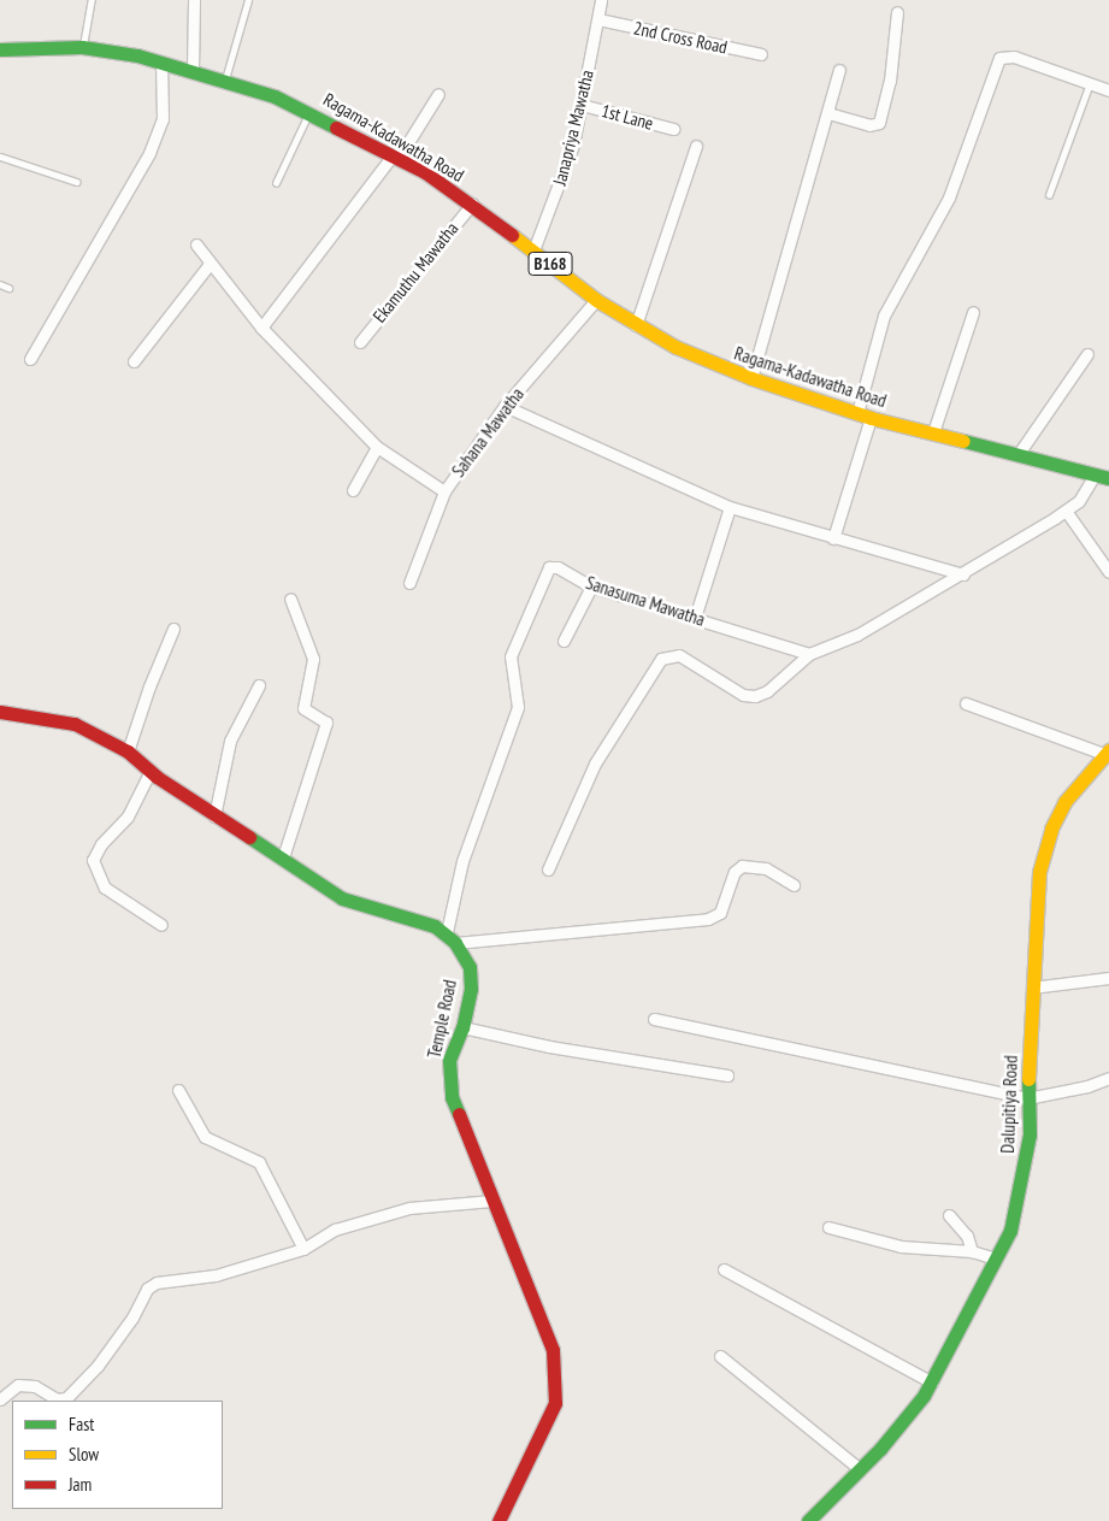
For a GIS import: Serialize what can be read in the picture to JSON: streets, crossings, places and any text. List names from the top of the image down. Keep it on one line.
{"streets":{"street":["2nd Cross Road","1st Lane","Janapriya Mawatha","Ragama-Kadawatha Road","B168","Ekamuthu Mawatha","Sahana Mawatha","Sanasuma Mawatha","Temple Road","Dalupitiya Road"]},"crossings":[["2nd Cross Road","Janapriya Mawatha"],["1st Lane","Janapriya Mawatha"],["Janapriya Mawatha","Ragama-Kadawatha Road"],["Ragama-Kadawatha Road","Ekamuthu Mawatha"],["Ragama-Kadawatha Road","Sahana Mawatha"],["Sanasuma Mawatha","Temple Road"]],"legend":["Fast","Slow","Jam"]}
